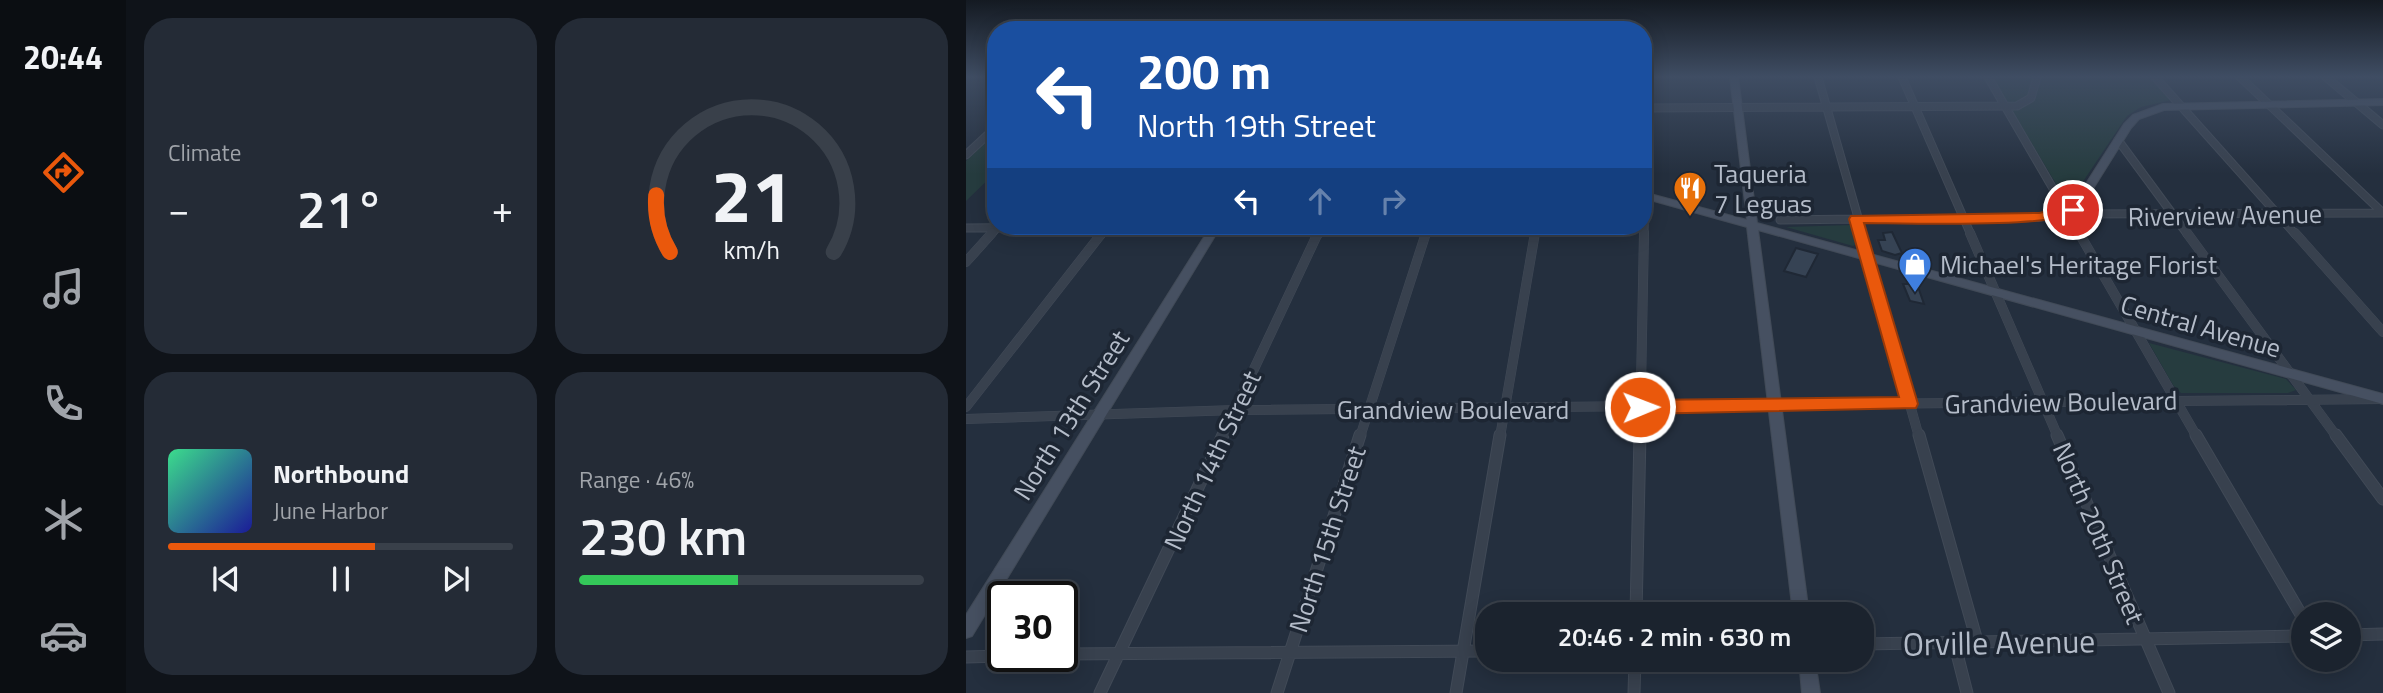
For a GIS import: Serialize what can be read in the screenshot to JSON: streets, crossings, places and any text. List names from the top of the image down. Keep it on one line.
{"streets":{"main road":["Central Avenue","North 13th Street"],"street":["Riverview Avenue","Grandview Boulevard","North 14th Street","North 20th Street","North 15th Street","Orville Avenue"]},"crossings":[["Central Avenue","Grandview Boulevard"],["Central Avenue","North 20th Street"],["Grandview Boulevard","North 13th Street"],["Grandview Boulevard","North 14th Street"],["Grandview Boulevard","North 20th Street"],["Grandview Boulevard","North 15th Street"],["North 20th Street","Orville Avenue"]],"places":{"restaurant":["Taqueria 7 Leguas"],"shop":["Michael's Heritage Florist"]},"page":{"tabs":"20:44","tile":["Climate",["Range · 46%","230 km"]],"turn":["200 m","North 19th Street"],"heat":["−","21°","+"],"song":["Northbound","June Harbor"],"limit":"30","trip":"20:46 · 2 min · 630 m","gauge":["21","km/h"]}}
